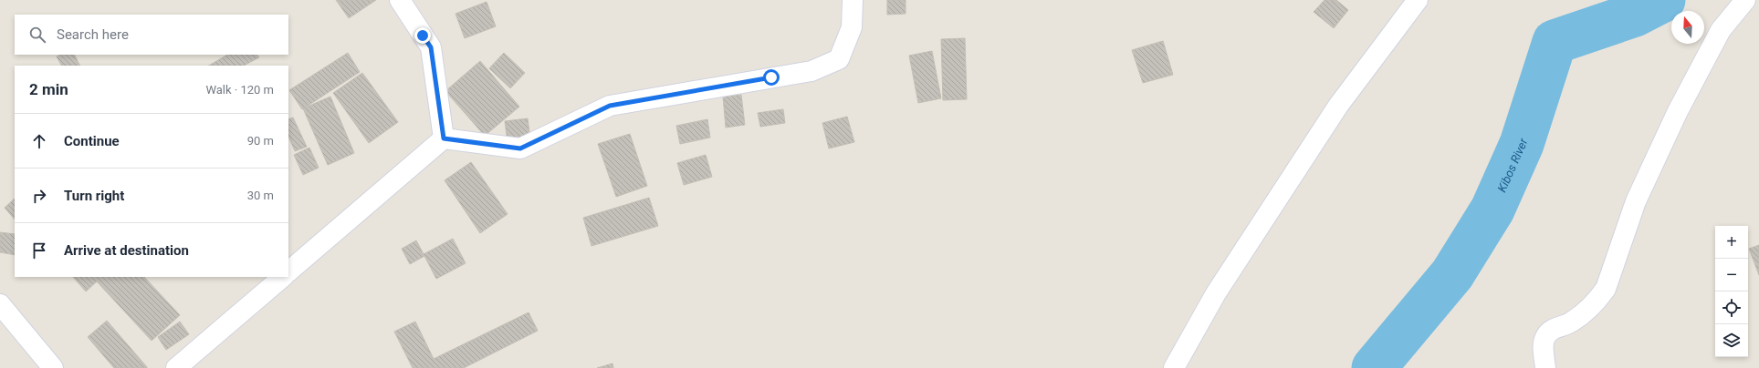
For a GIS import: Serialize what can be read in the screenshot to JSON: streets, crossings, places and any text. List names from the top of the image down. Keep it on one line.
{"water":["Kibos River"],"north":"top","page":{"search":"Search here","heading":["2 min","Walk · 120 m"],"list":[["Continue","90 m"],["Turn right","30 m"],"Arrive at destination"],"map_buttons":["+","−"]}}
